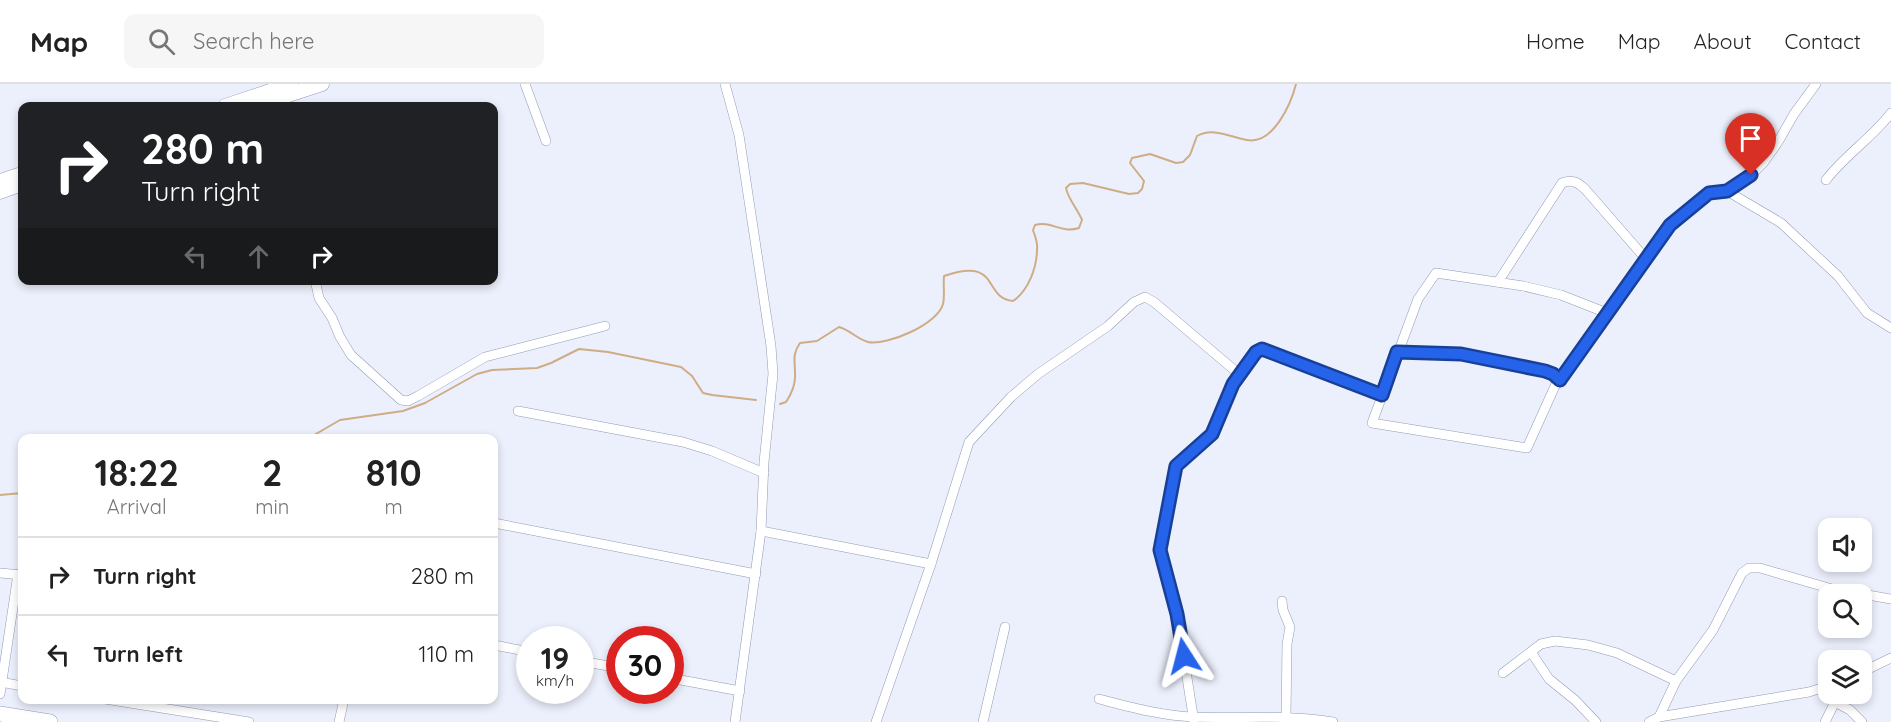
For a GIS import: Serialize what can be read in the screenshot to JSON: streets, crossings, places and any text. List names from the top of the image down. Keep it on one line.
{"page":{"header":"Map","search":"Search here","nav":["Home","Map","About","Contact"],"turn":["280 m","Turn right"],"eta":["18:22","Arrival","2","min","810","m"],"list":[{"name":"Turn right","value":"280 m"},{"name":"Turn left","value":"110 m"}],"speed":"19 km/h","limit":"30"}}
